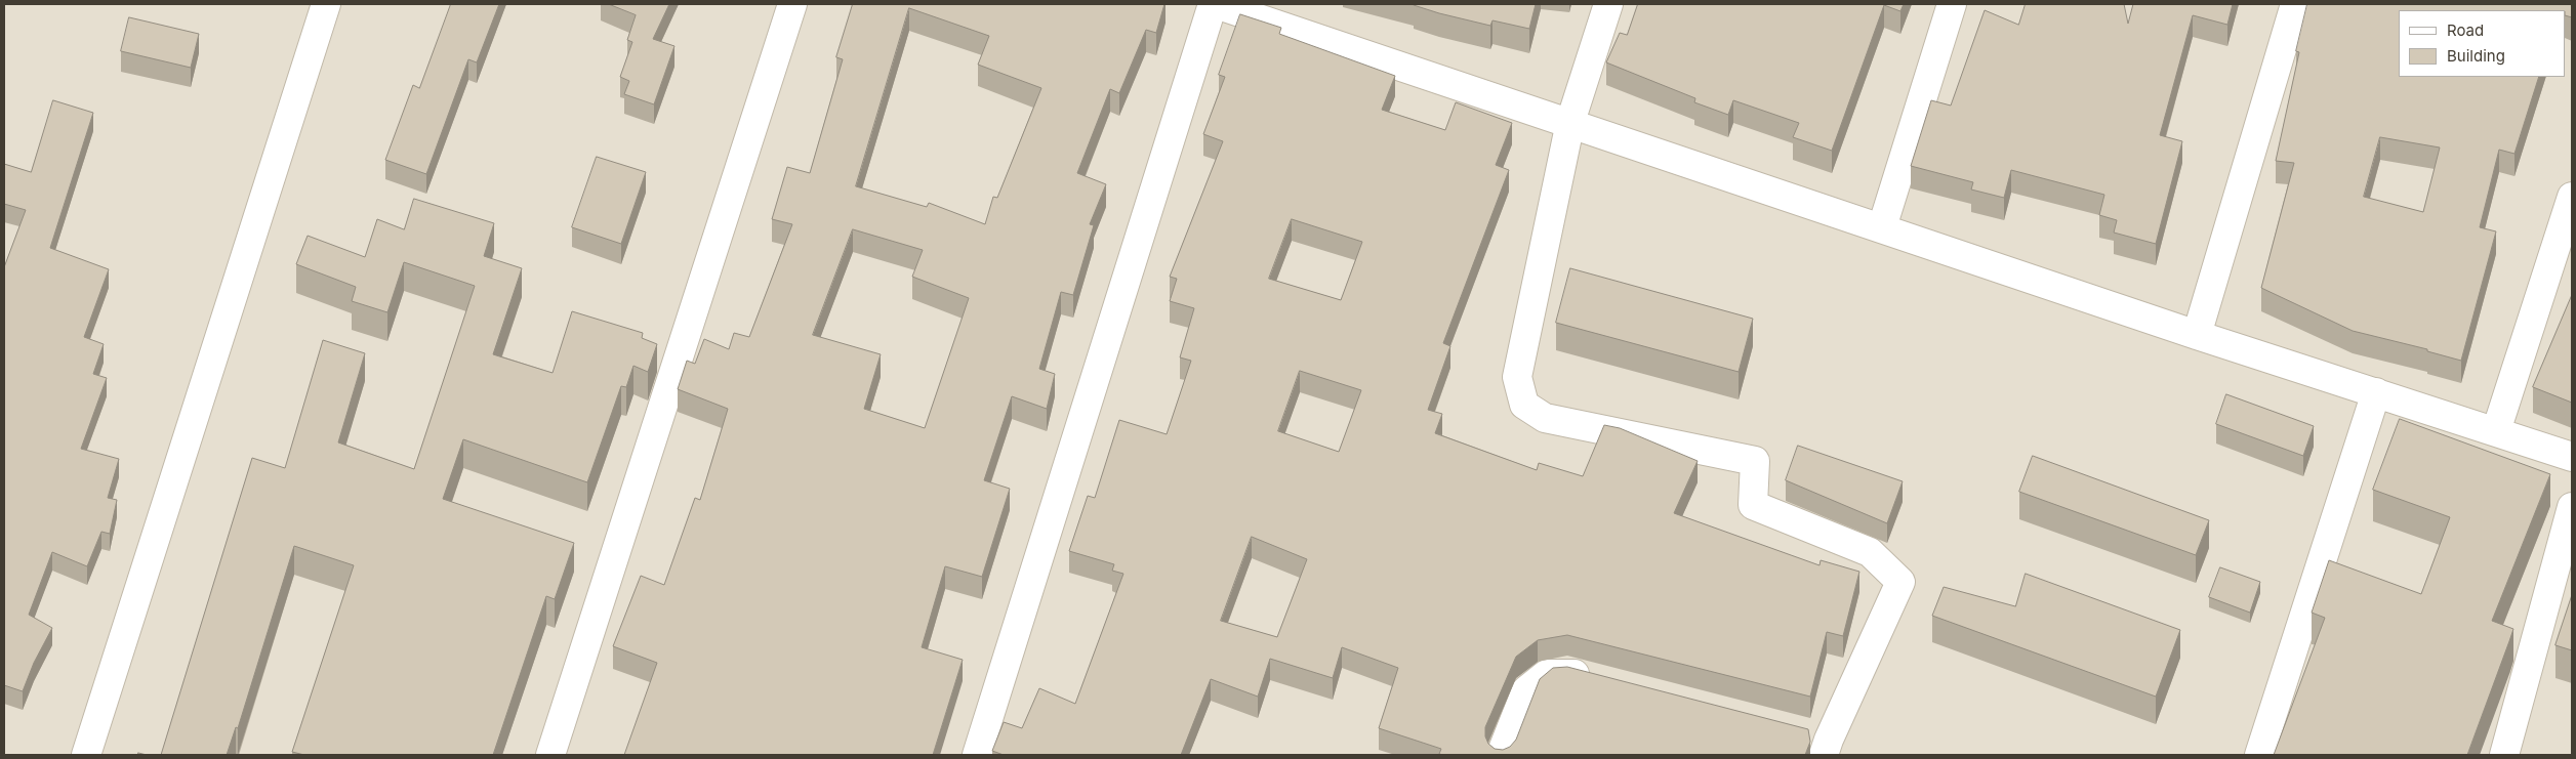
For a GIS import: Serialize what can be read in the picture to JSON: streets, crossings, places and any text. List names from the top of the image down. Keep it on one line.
{"legend":["Road","Building"]}
